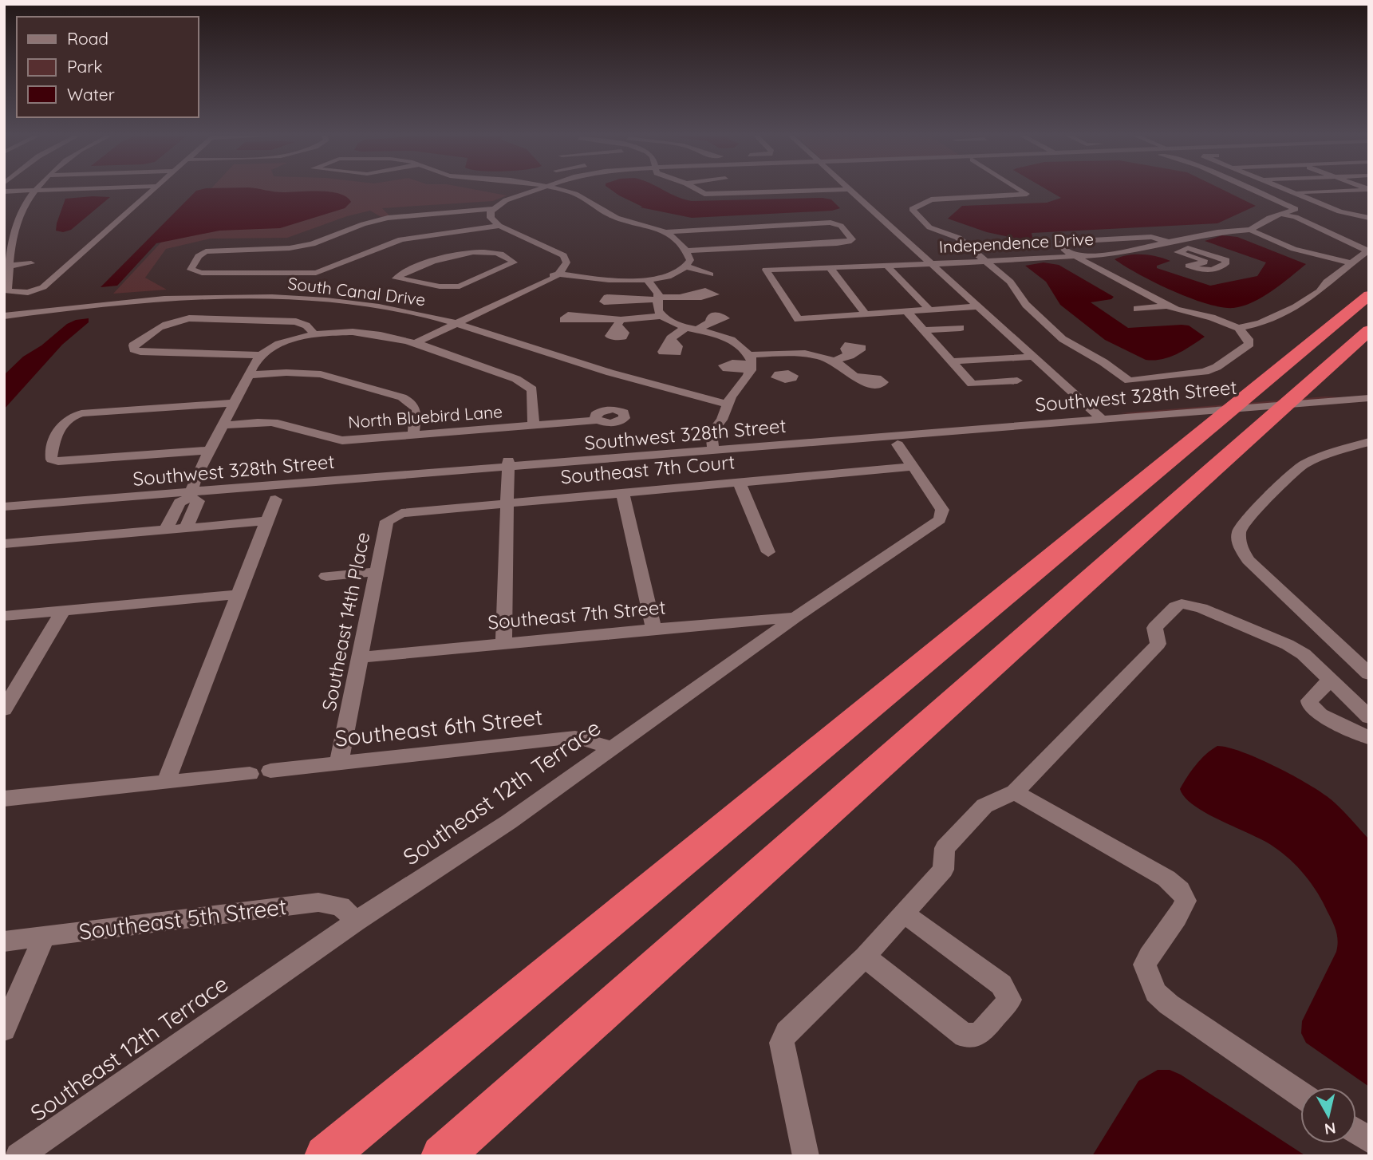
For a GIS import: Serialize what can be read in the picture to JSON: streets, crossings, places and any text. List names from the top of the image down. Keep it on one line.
{"streets":{"street":["Independence Drive","South Canal Drive","Southwest 328th Street","North Bluebird Lane","Southeast 7th Court","Southeast 7th Street","Southeast 14th Place","Southeast 6th Street","Southeast 12th Terrace","Southeast 5th Street"]},"crossings":[["Southeast 7th Court","Southeast 14th Place"],["Southeast 7th Court","Southeast 12th Terrace"],["Southeast 7th Street","Southeast 14th Place"],["Southeast 7th Street","Southeast 12th Terrace"],["Southeast 14th Place","Southeast 6th Street"],["Southeast 6th Street","Southeast 12th Terrace"],["Southeast 12th Terrace","Southeast 5th Street"]],"legend":["Road","Park","Water"],"north":"bottom"}
